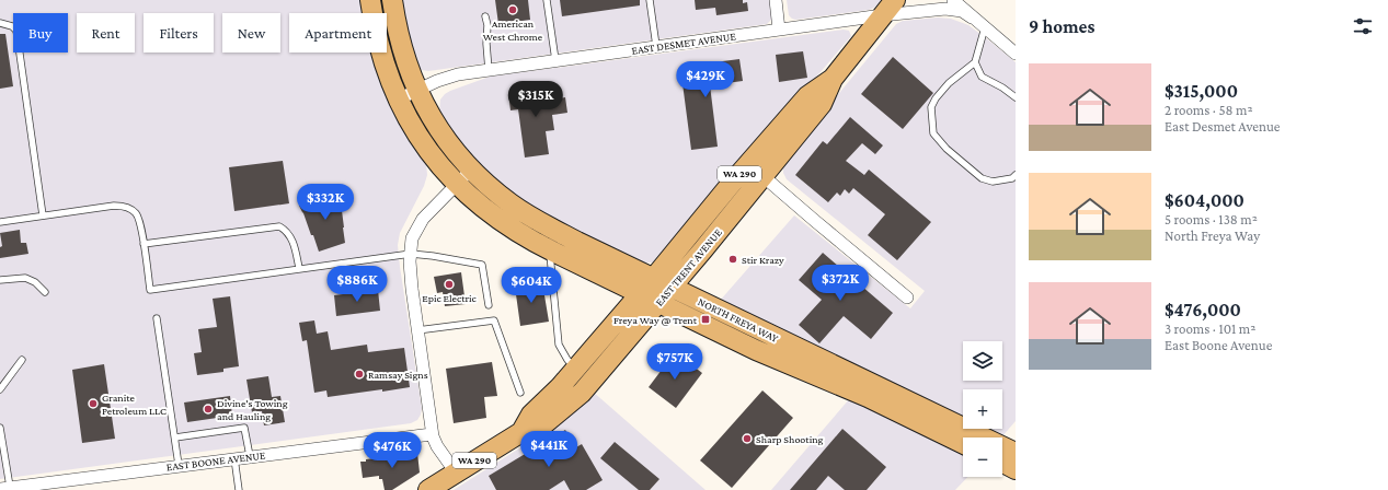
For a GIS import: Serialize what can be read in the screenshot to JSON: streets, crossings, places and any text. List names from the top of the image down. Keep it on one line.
{"streets":{"main road":["WA 290","EAST TRENT AVENUE","NORTH FREYA WAY"],"street":["EAST DESMET AVENUE","EAST BOONE AVENUE"]},"crossings":[["EAST DESMET AVENUE","EAST TRENT AVENUE"],["EAST DESMET AVENUE","NORTH FREYA WAY"],["EAST TRENT AVENUE","NORTH FREYA WAY"]],"places":{"other":["American West Chrome","Stir Krazy","Epic Electric","Ramsay Signs","Granite Petroleum LLC","Divine's Towing and Hauling","Sharp Shooting"],"transit":["Freya Way @ Trent"]},"page":{"heading":"9 homes","chip":["Buy","Rent","Filters","New","Apartment"],"list":[{"name":"$315,000","note":"2 rooms · 58 m² · East Desmet Avenue"},{"name":"$604,000","note":"5 rooms · 138 m² · North Freya Way"},{"name":"$476,000","note":"3 rooms · 101 m² · East Boone Avenue"}],"price":["$429K","$315K","$332K","$372K","$886K","$604K","$757K","$441K","$476K"],"map_buttons":["+","−"]}}
